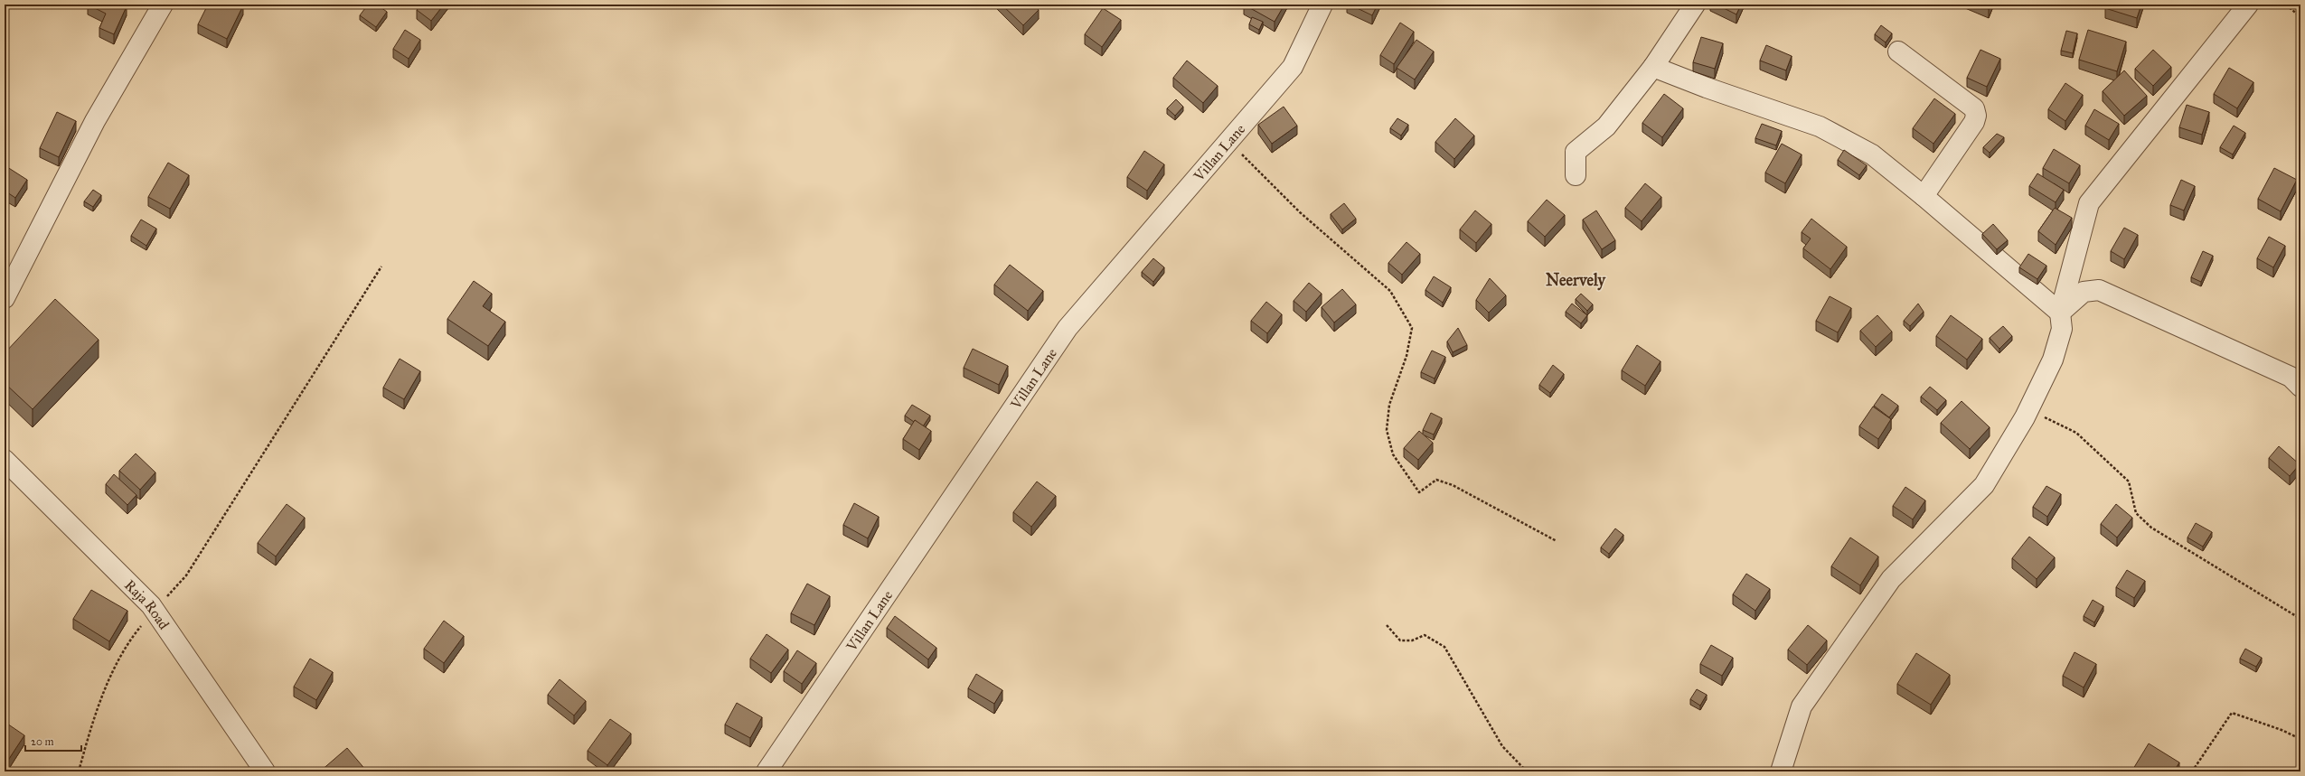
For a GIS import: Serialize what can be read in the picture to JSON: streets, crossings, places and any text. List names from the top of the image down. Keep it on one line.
{"streets":{"street":["Villan Lane","Raja Road"]},"districts":["Neervely"],"scale_bar":"20 m"}
